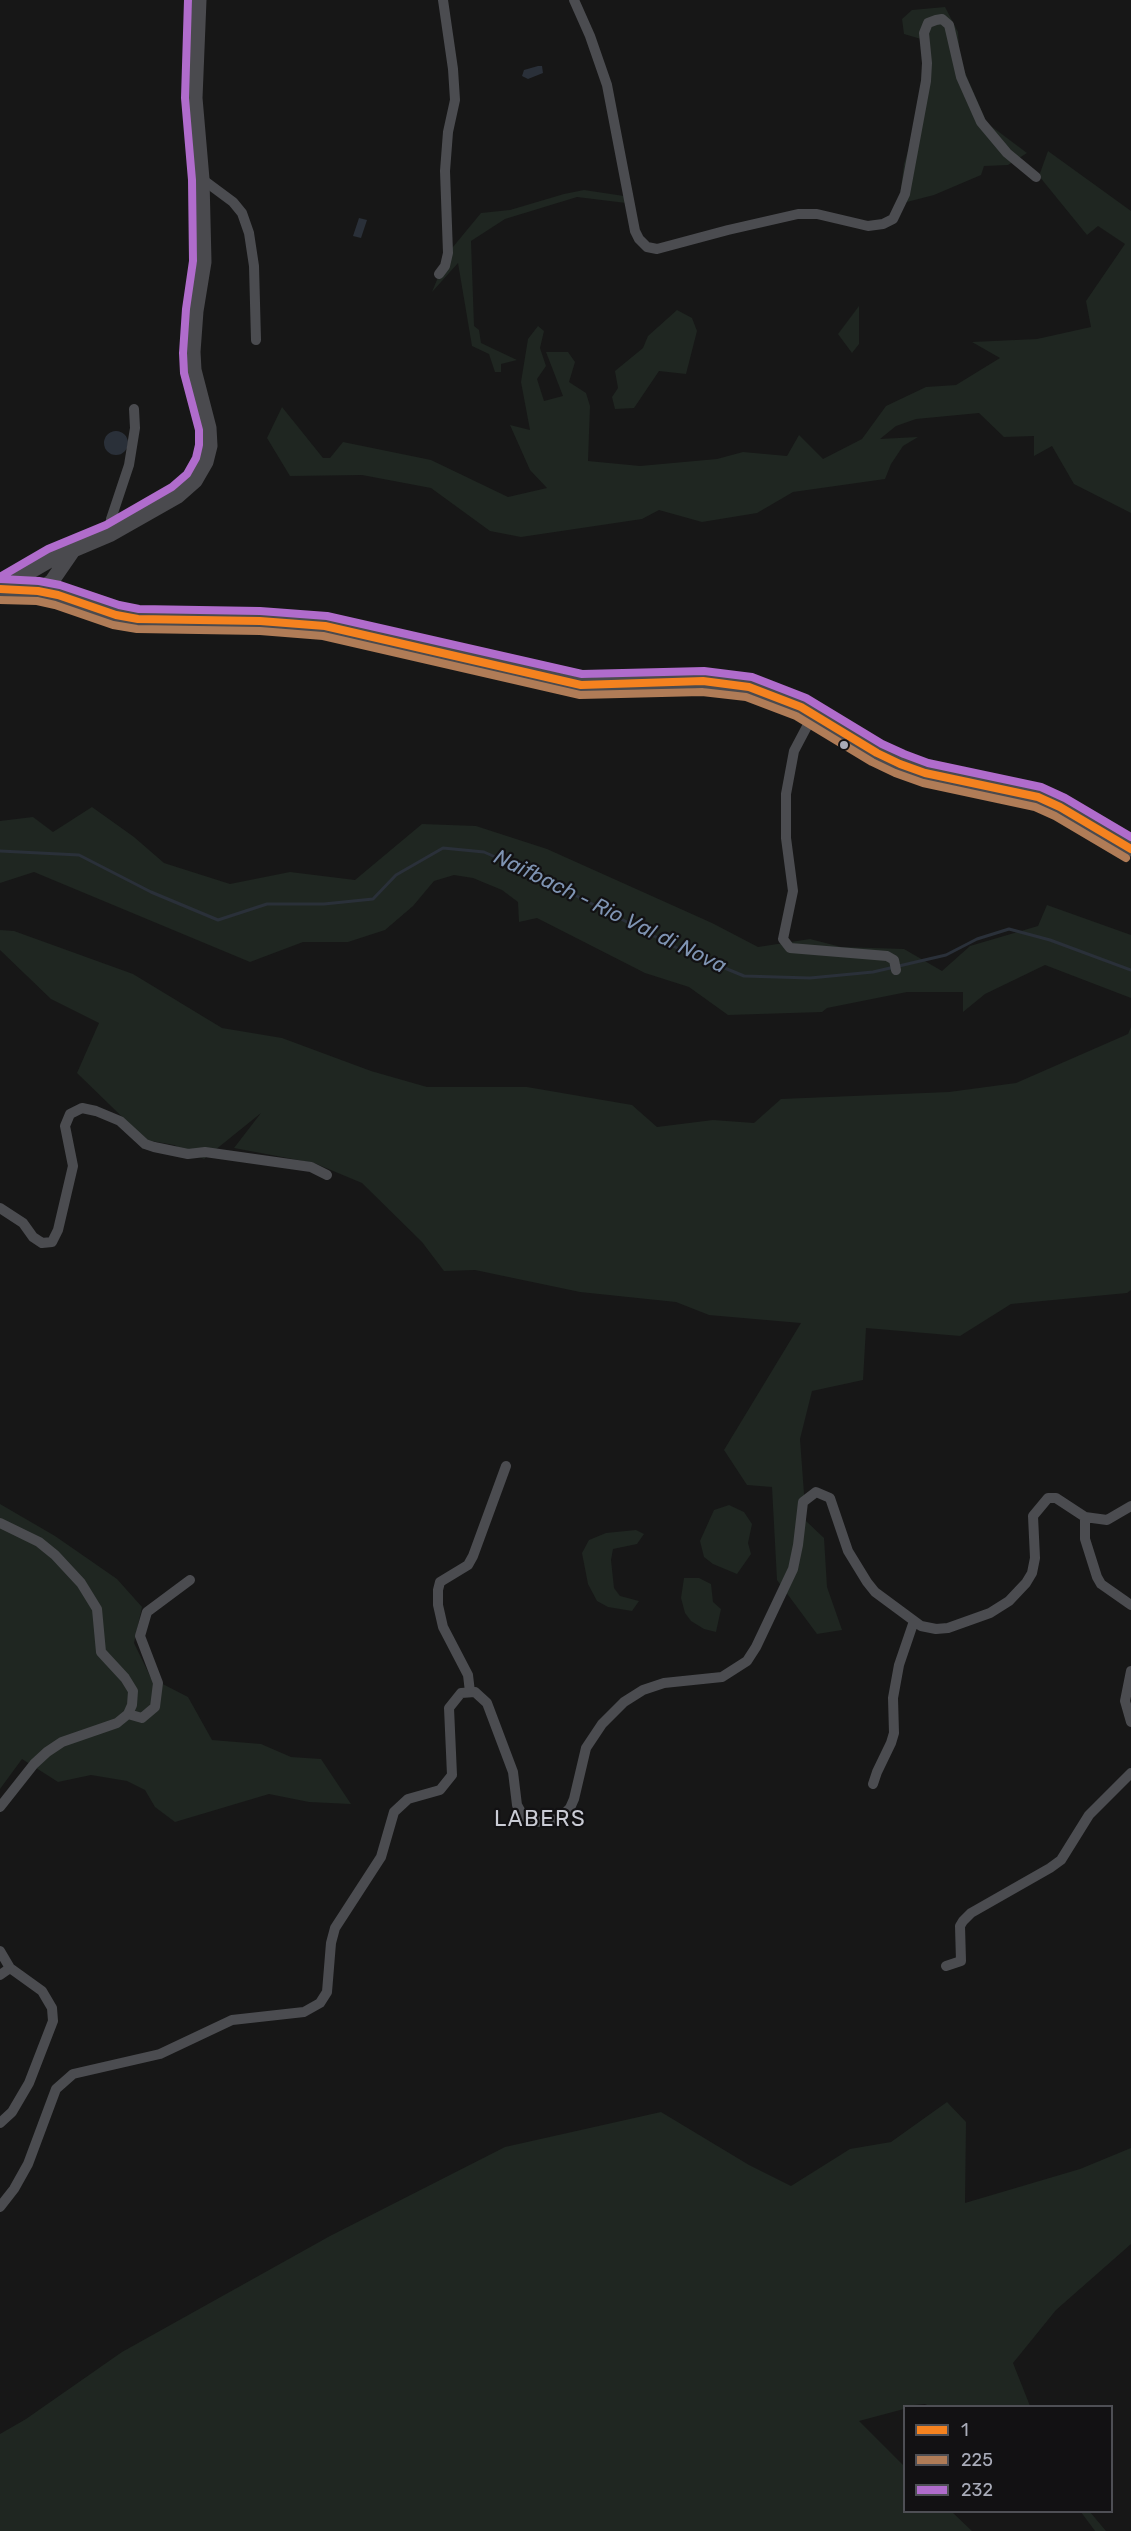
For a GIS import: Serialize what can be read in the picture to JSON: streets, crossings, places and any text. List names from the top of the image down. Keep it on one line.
{"districts":["LABERS"],"water":["Naifbach - Rio Val di Nova"],"lines":["transit line 232","transit line 1","transit line 225"],"legend":["1","225","232"]}
